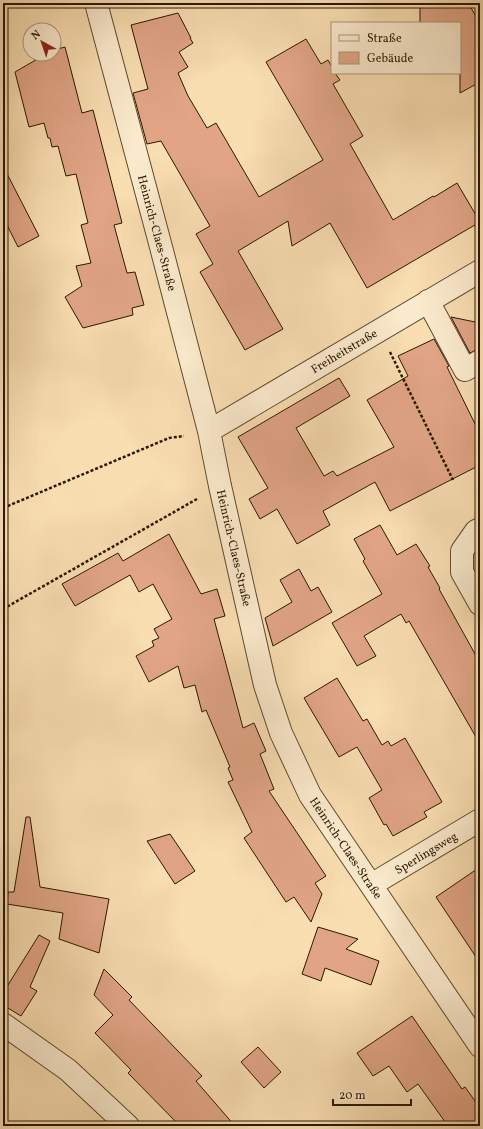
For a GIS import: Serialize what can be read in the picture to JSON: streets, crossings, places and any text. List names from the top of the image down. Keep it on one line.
{"streets":{"street":["Heinrich-Claes-Straße","Freiheitstraße","Sperlingsweg"]},"crossings":[["Heinrich-Claes-Straße","Freiheitstraße"],["Heinrich-Claes-Straße","Sperlingsweg"]],"legend":["Straße","Gebäude"],"scale_bar":"20 m","north":"top left"}
